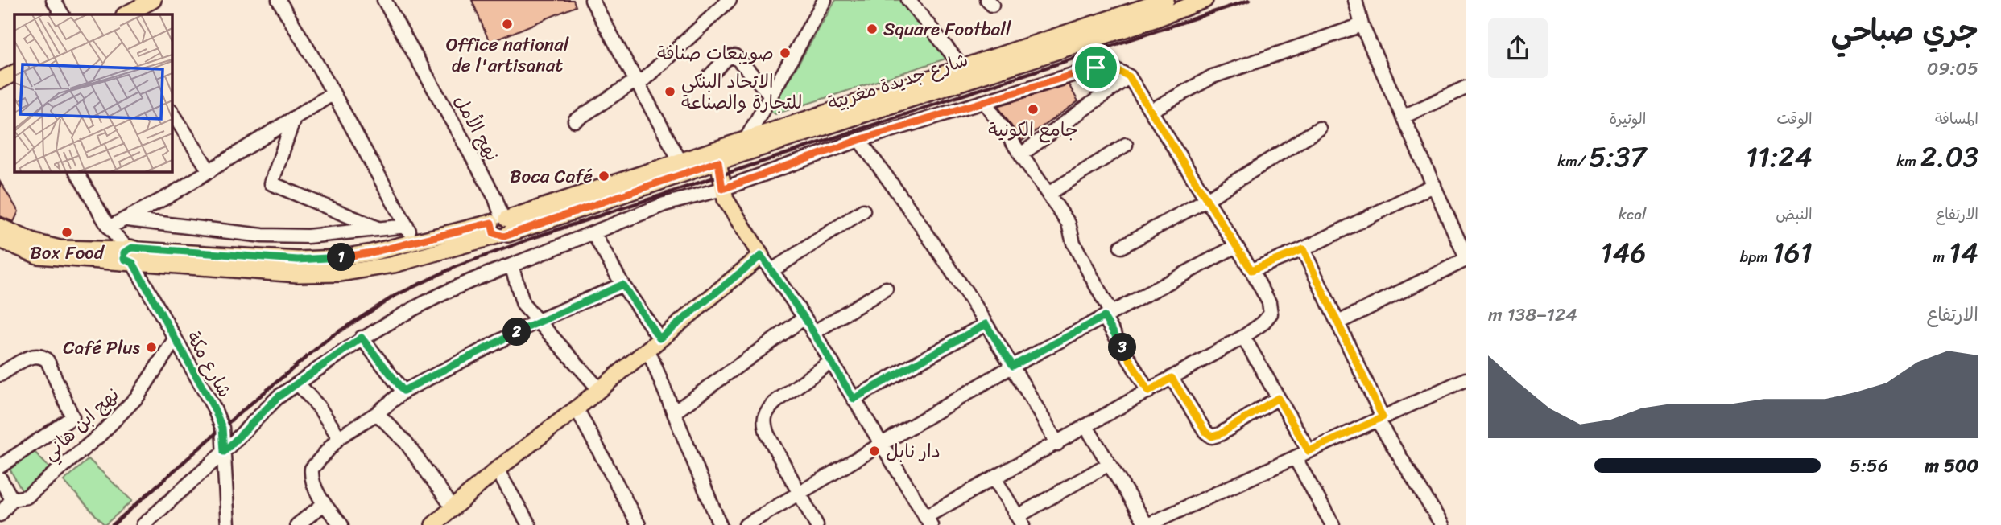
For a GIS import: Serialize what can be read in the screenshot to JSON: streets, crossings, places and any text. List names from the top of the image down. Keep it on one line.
{"streets":{"main road":["شارع جديدة مغربية"],"street":["نهج الأمل","شارع مكة","نهج ابن هاني"]},"crossings":[["شارع جديدة مغربية","نهج الأمل"],["شارع مكة","نهج ابن هاني"]],"places":["Office national de l'artisanat","Square Football","صويبعات صنافة","الاتحاد البنكي للتجارة والصناعة","جامع الكونية","Boca Café","Box Food","Café Plus","دار نابل"],"page":{"heading":["جري صباحي","09:05"],"stats":[["المسافة","2.03 km"],["الوقت","11:24"],["الوتيرة","5:37 /km"],["الارتفاع","14 m"],["النبض","161 bpm"],["kcal","146"]],"pins":["1","2","3"],"chart":["الارتفاع","124–138 m"],"list":[{"name":"500 m","note":"5:56"}]}}
